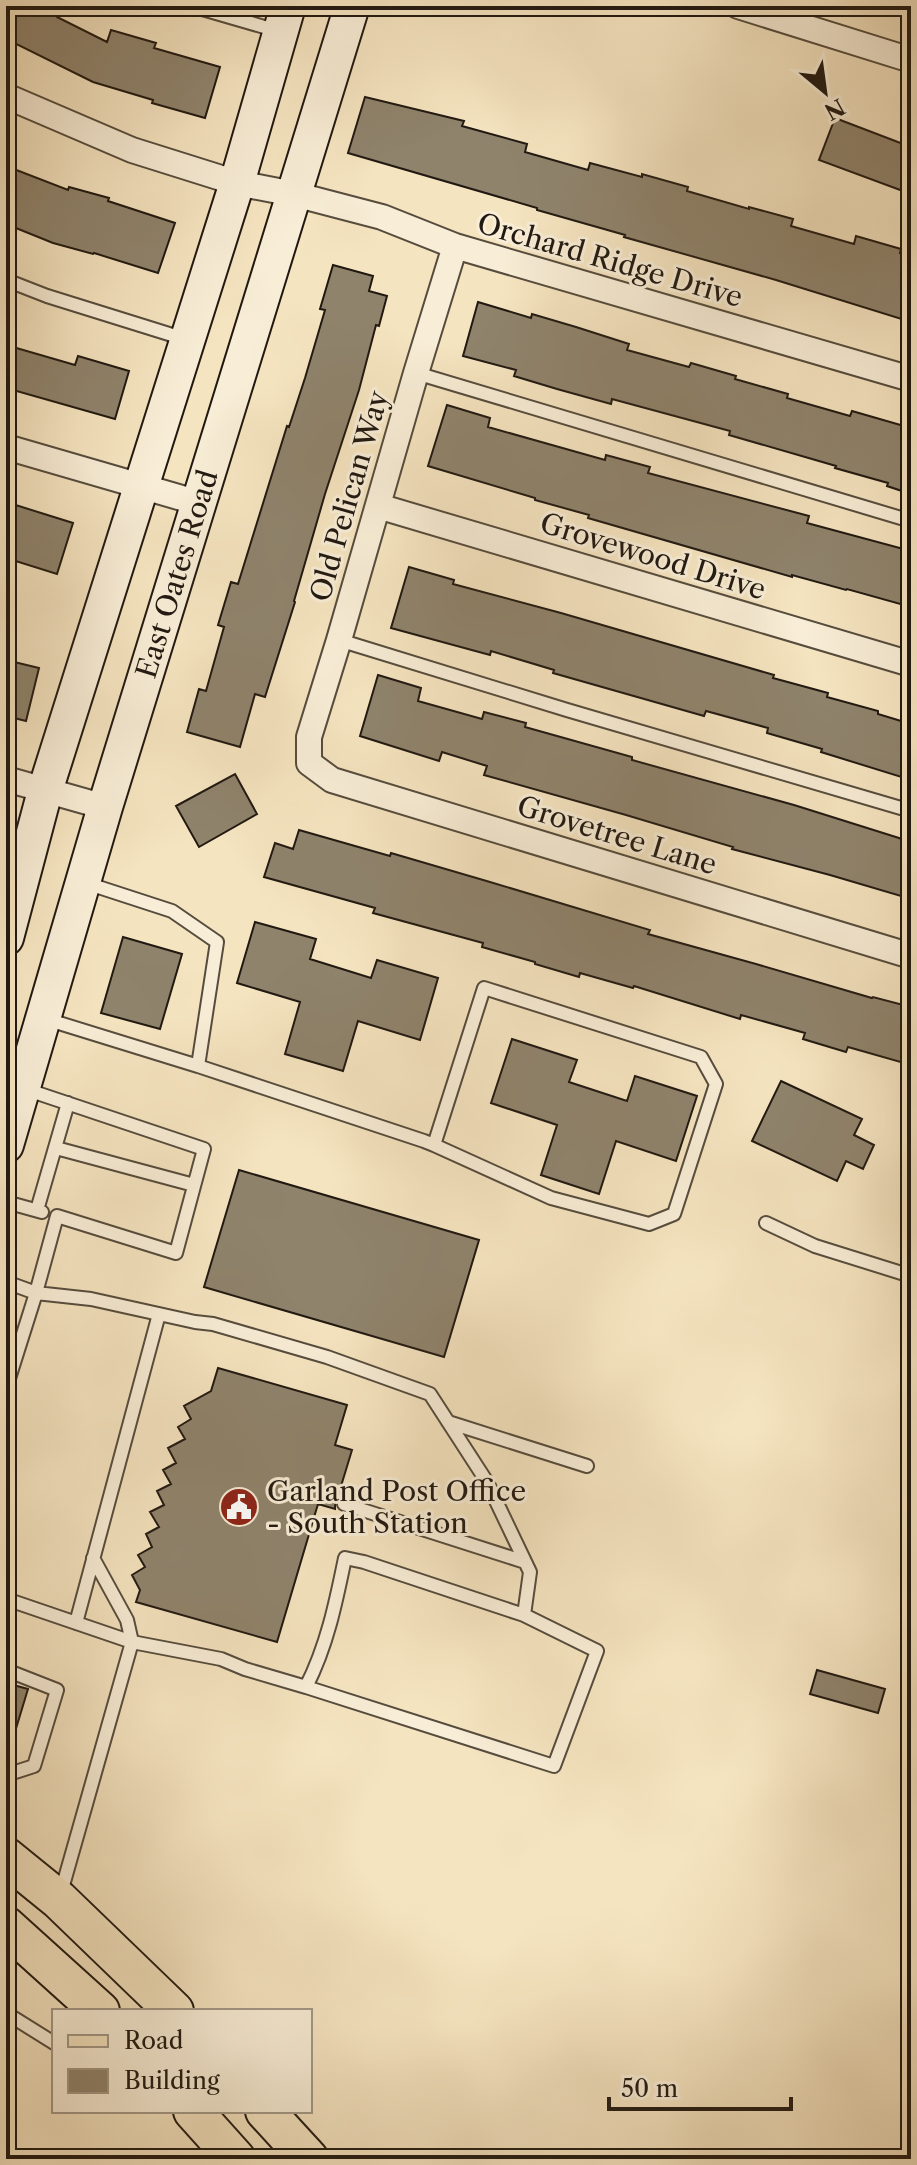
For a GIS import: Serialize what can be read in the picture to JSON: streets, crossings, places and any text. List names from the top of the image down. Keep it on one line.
{"streets":{"main road":["East Oates Road"],"street":["Orchard Ridge Drive","Old Pelican Way","Grovewood Drive","Grovetree Lane"]},"crossings":[["Orchard Ridge Drive","Old Pelican Way"],["Orchard Ridge Drive","East Oates Road"],["Old Pelican Way","Grovewood Drive"],["Old Pelican Way","Grovetree Lane"]],"places":{"public building":["Garland Post Office - South Station"]},"legend":["Road","Building"],"scale_bar":"50 m","north":"bottom right"}
